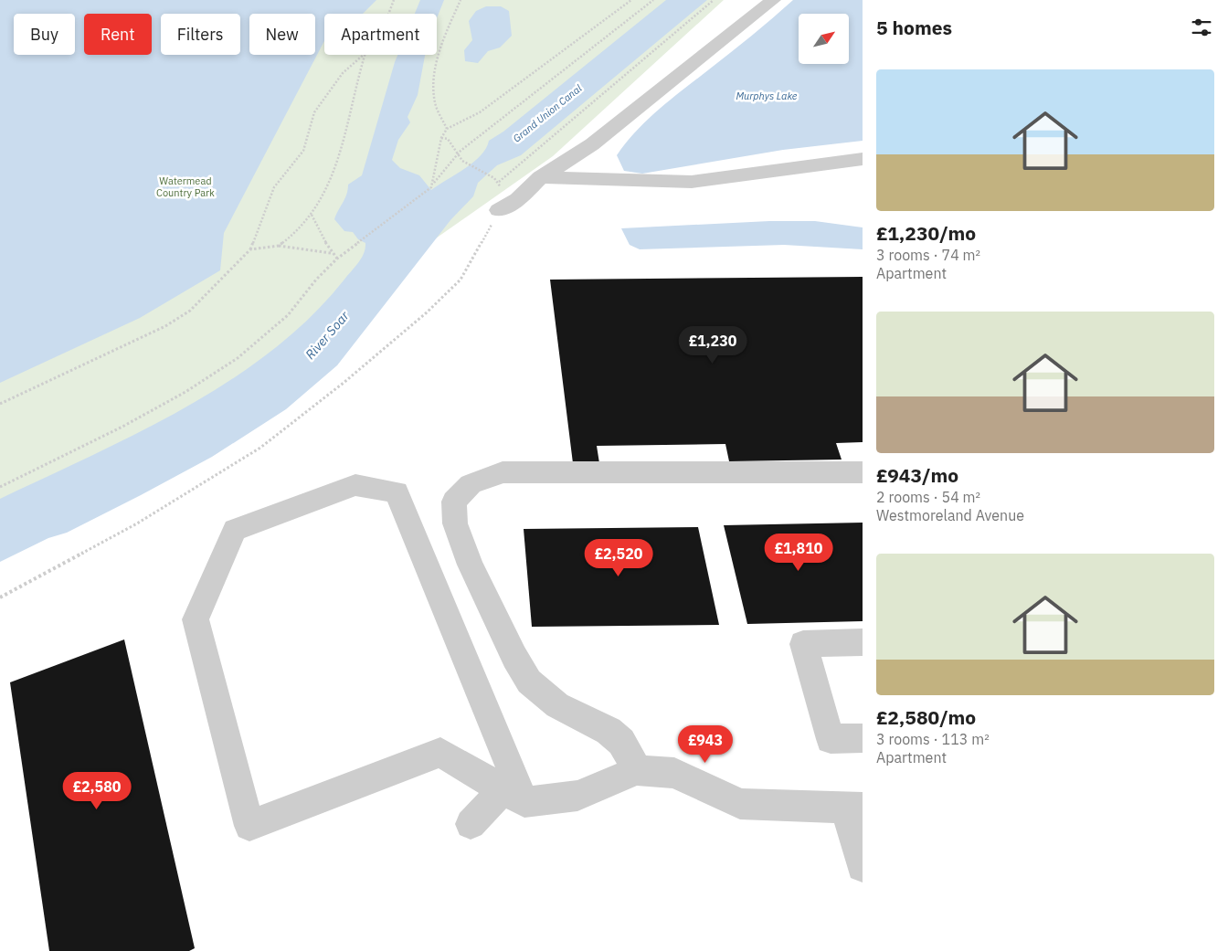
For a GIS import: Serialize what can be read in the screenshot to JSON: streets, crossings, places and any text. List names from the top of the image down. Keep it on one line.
{"water":["Murphys Lake","Grand Union Canal","River Soar"],"parks":["Watermead Country Park"],"north":"top right","page":{"heading":"5 homes","chip":["Buy","Rent","Filters","New","Apartment"],"list":[{"name":"£1,230/mo","note":"3 rooms · 74 m² · Apartment"},{"name":"£943/mo","note":"2 rooms · 54 m² · Westmoreland Avenue"},{"name":"£2,580/mo","note":"3 rooms · 113 m² · Apartment"}],"price":["£1,230","£1,810","£2,520","£943","£2,580"]}}
